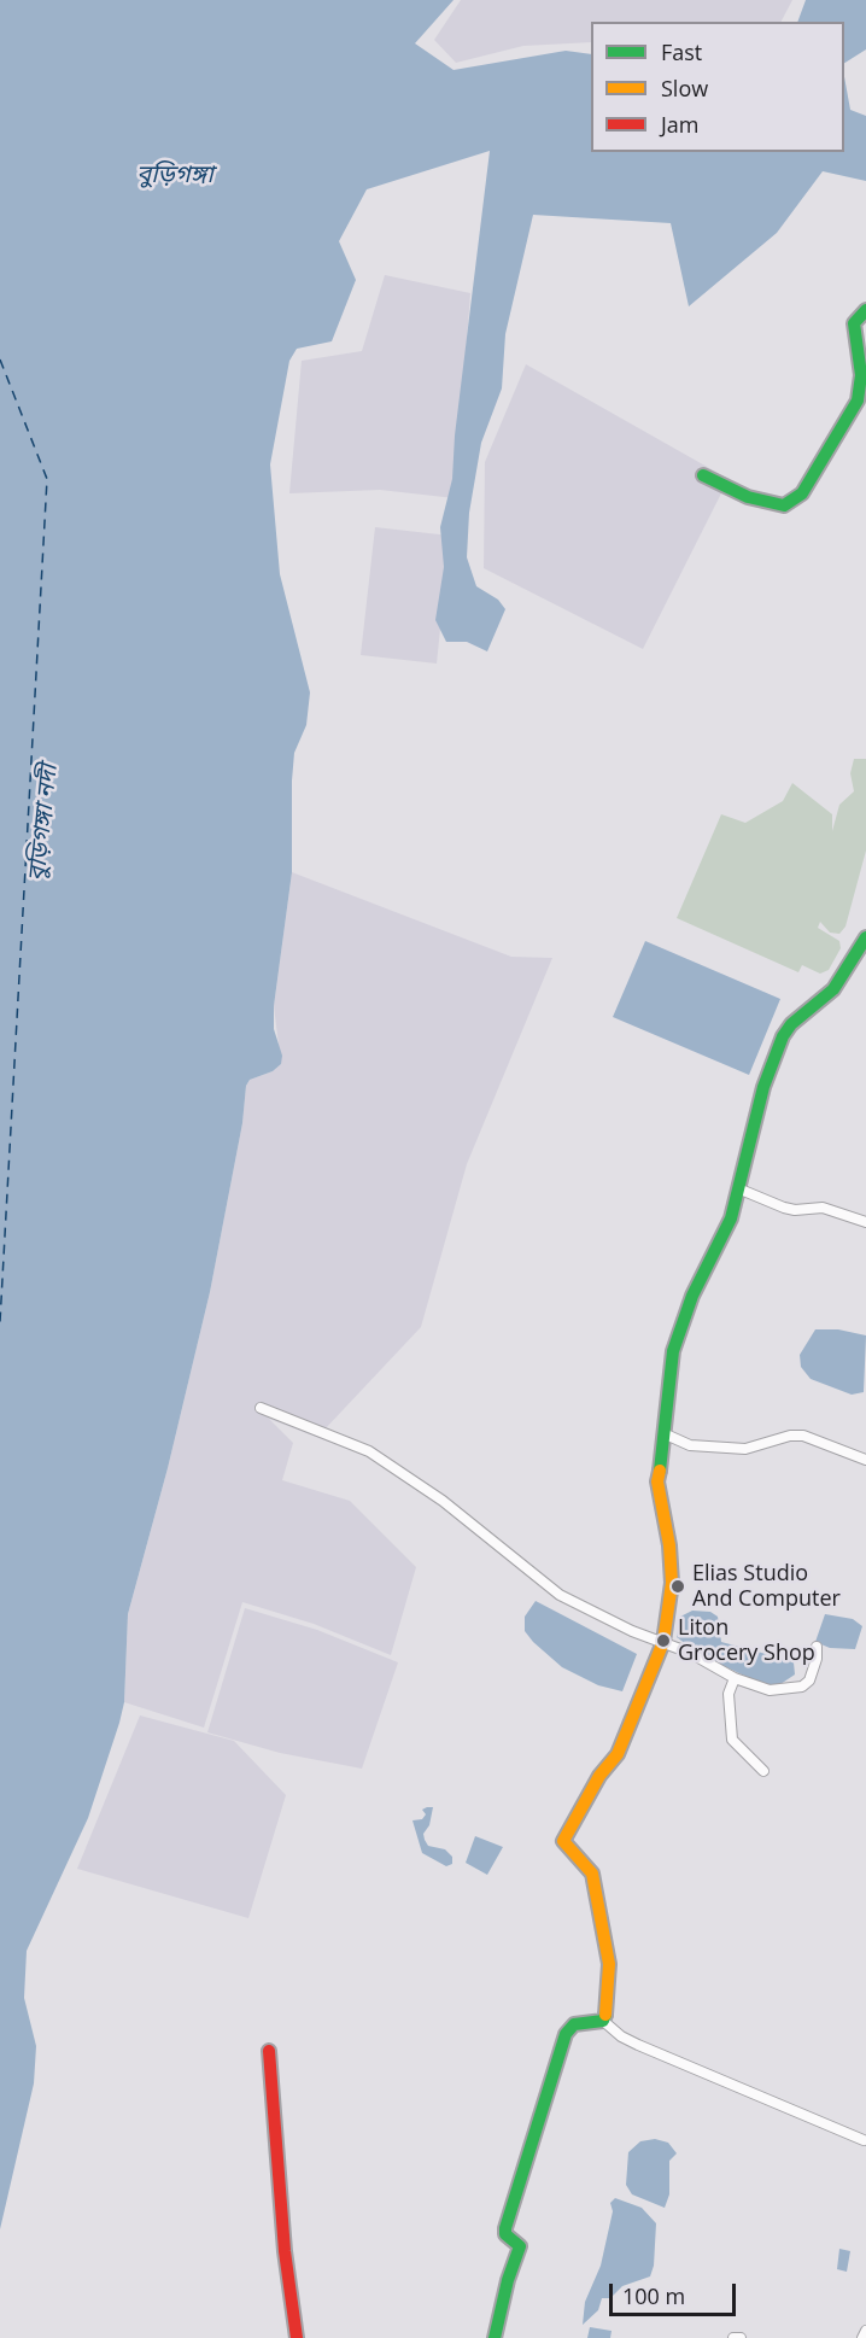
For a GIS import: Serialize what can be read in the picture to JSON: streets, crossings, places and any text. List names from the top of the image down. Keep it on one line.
{"water":["বুড়িগঙ্গা","বুড়িগঙ্গা নদী"],"places":["Elias Studio And Computer","Liton Grocery Shop"],"legend":["Fast","Slow","Jam"],"scale_bar":"100 m"}
